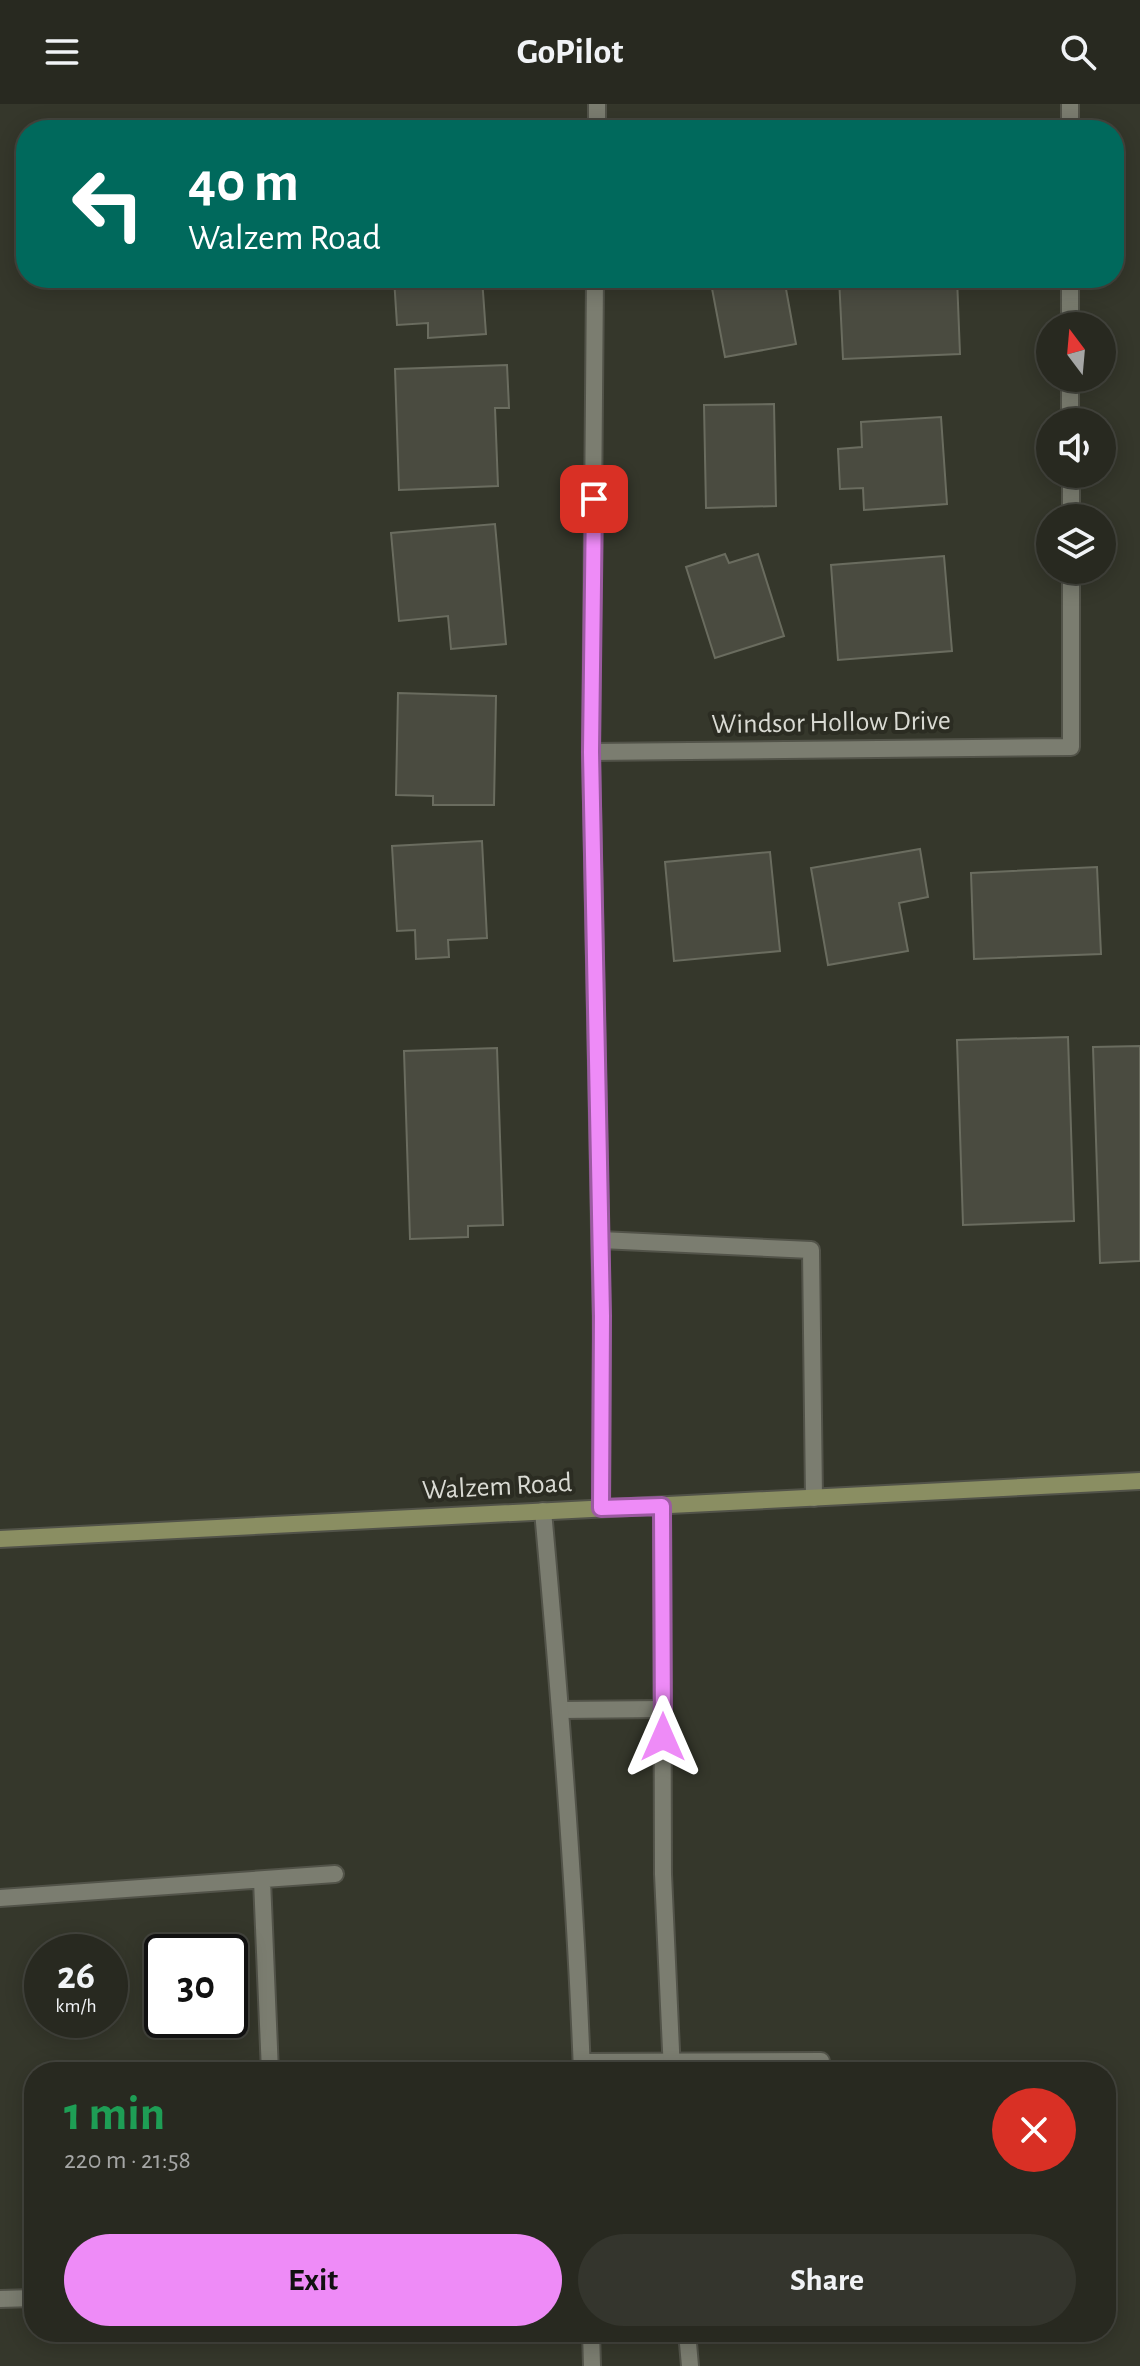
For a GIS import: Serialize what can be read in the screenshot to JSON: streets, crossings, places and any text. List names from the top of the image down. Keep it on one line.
{"streets":{"main road":["Walzem Road"],"street":["Windsor Hollow Drive"]},"north":"top","page":{"header":"GoPilot","turn":["40 m","Walzem Road"],"speed":"26 km/h","limit":"30","heading":["1 min","220 m · 21:58"],"buttons":["Exit","Share"]}}
